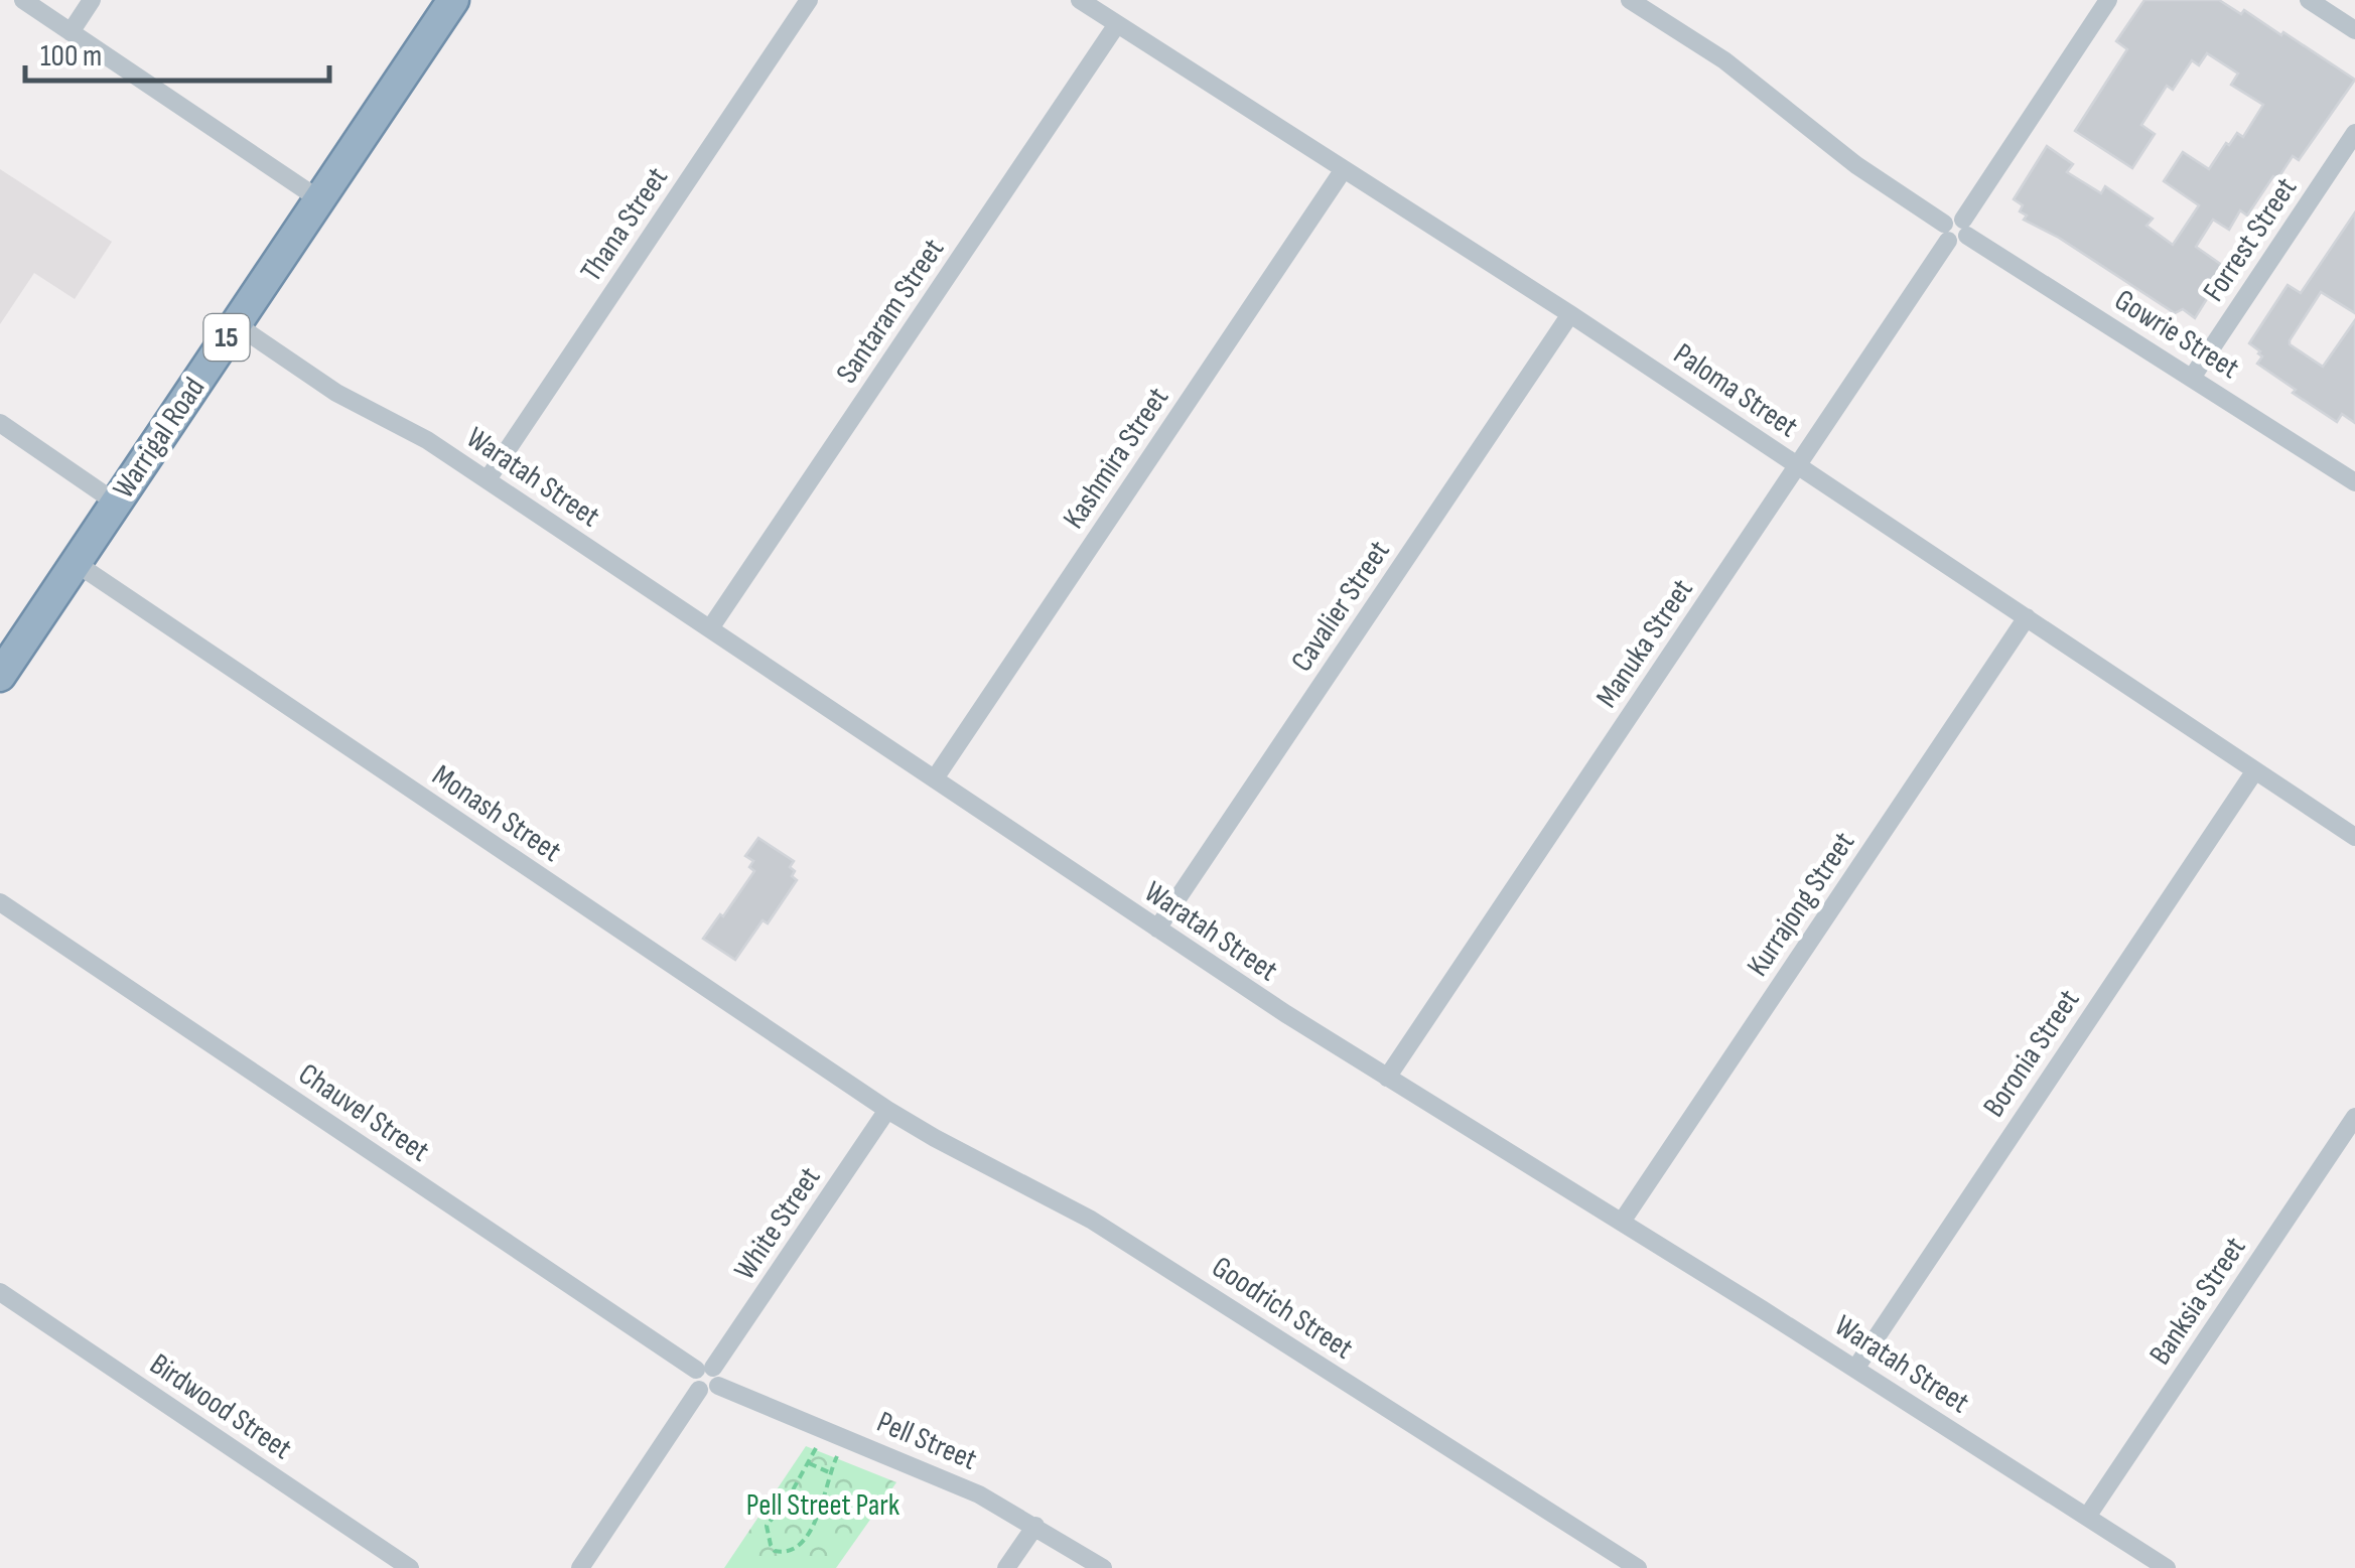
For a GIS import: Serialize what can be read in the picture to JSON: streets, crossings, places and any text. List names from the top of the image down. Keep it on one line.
{"streets":{"highway":["15","Warrigal Road"],"street":["Thana Street","Forrest Street","Santaram Street","Gowrie Street","Paloma Street","Kashmira Street","Waratah Street","Cavalier Street","Manuka Street","Monash Street","Kurrajong Street","Boronia Street","Chauvel Street","White Street","Banksia Street","Goodrich Street","Birdwood Street","Pell Street"]},"crossings":[["Thana Street","Waratah Street"],["Forrest Street","Gowrie Street"],["Santaram Street","Paloma Street"],["Santaram Street","Waratah Street"],["Gowrie Street","Manuka Street"],["Paloma Street","Kashmira Street"],["Paloma Street","Cavalier Street"],["Paloma Street","Manuka Street"],["Paloma Street","Kurrajong Street"],["Paloma Street","Boronia Street"],["Warrigal Road","Waratah Street"],["Warrigal Road","Monash Street"],["Kashmira Street","Waratah Street"],["Waratah Street","Cavalier Street"],["Waratah Street","Manuka Street"],["Waratah Street","Kurrajong Street"],["Waratah Street","Boronia Street"],["Waratah Street","Banksia Street"],["Monash Street","White Street"],["Monash Street","Goodrich Street"],["Chauvel Street","White Street"],["Chauvel Street","Pell Street"],["White Street","Goodrich Street"],["White Street","Pell Street"]],"parks":["Pell Street Park"],"scale_bar":"100 m"}
